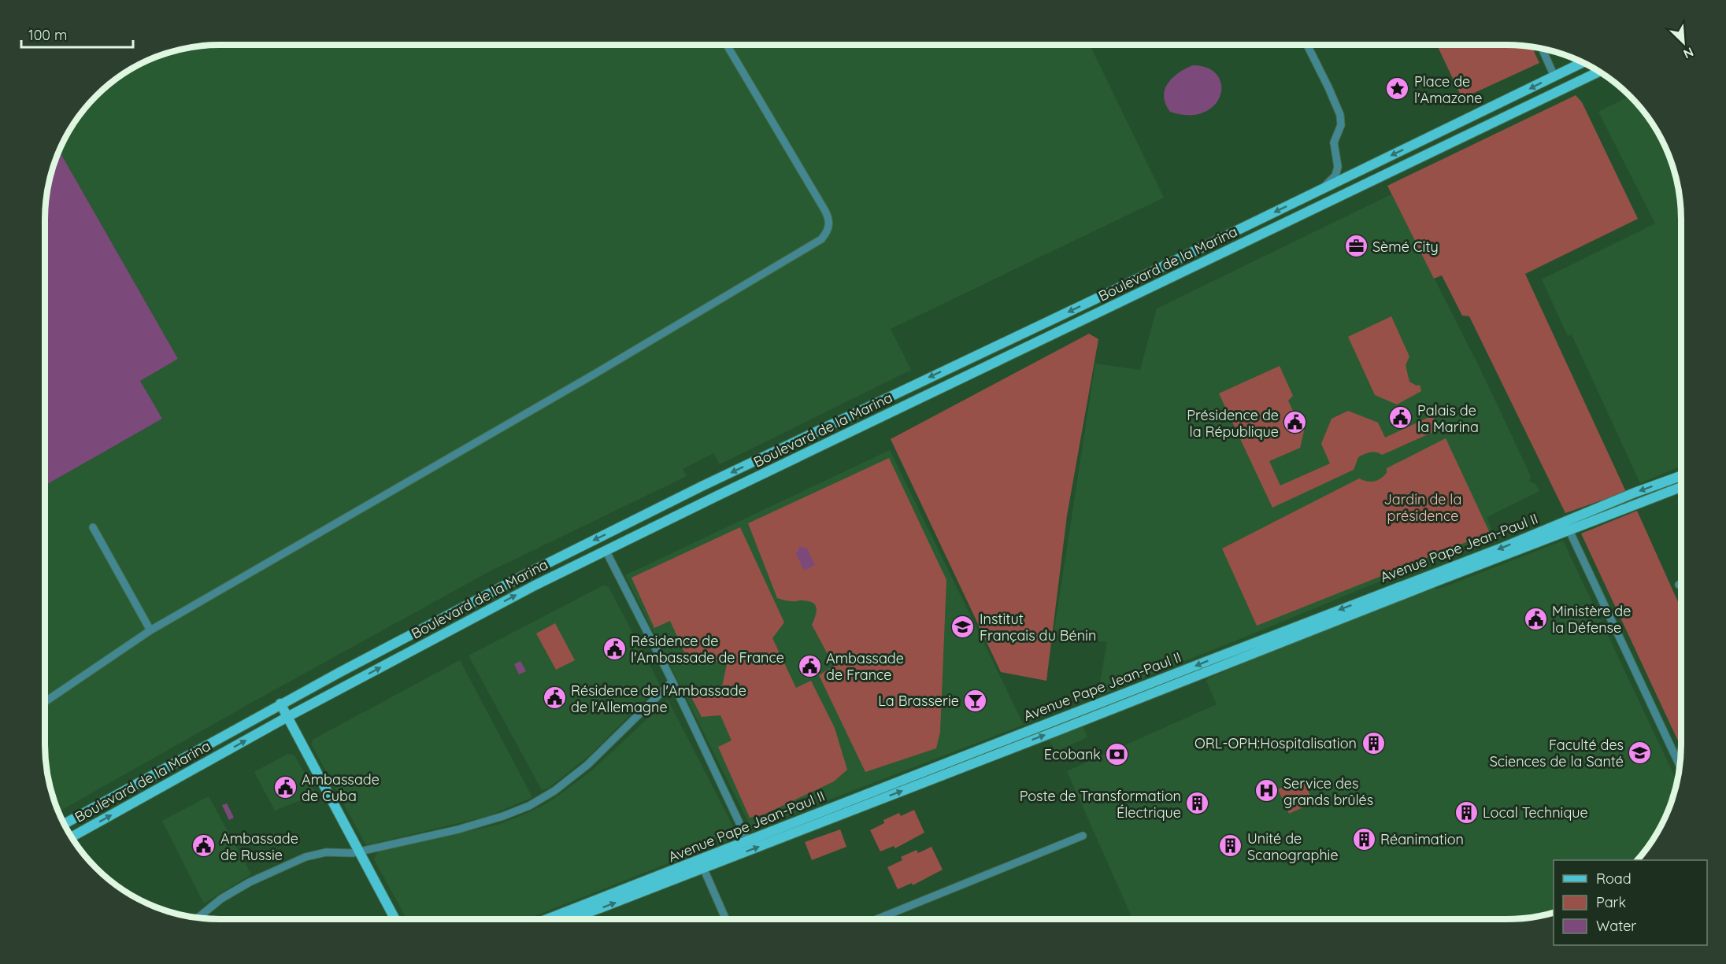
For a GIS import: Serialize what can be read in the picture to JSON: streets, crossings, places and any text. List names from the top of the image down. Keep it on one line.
{"streets":{"main road":["Boulevard de la Marina","Avenue Pape Jean-Paul II"]},"parks":["Jardin de la présidence"],"places":{"place":["Place de l'Amazone"],"office":["Sèmé City"],"public building":["Palais de la Marina","Présidence de la République","Ministère de la Défense","Résidence de l'Ambassade de France","Ambassade de France","Résidence de l'Ambassade de l'Allemagne","Ambassade de Cuba","Ambassade de Russie"],"school or university":["Institut Français du Bénin","Faculté des Sciences de la Santé"],"bar":["La Brasserie"],"building":["ORL-OPH:Hospitalisation","Poste de Transformation Électrique","Local Technique","Réanimation","Unité de Scanographie"],"bank":["Ecobank"],"hospital":["Service des grands brûlés"]},"legend":["Road","Park","Water"],"scale_bar":"100 m","north":"bottom right"}
